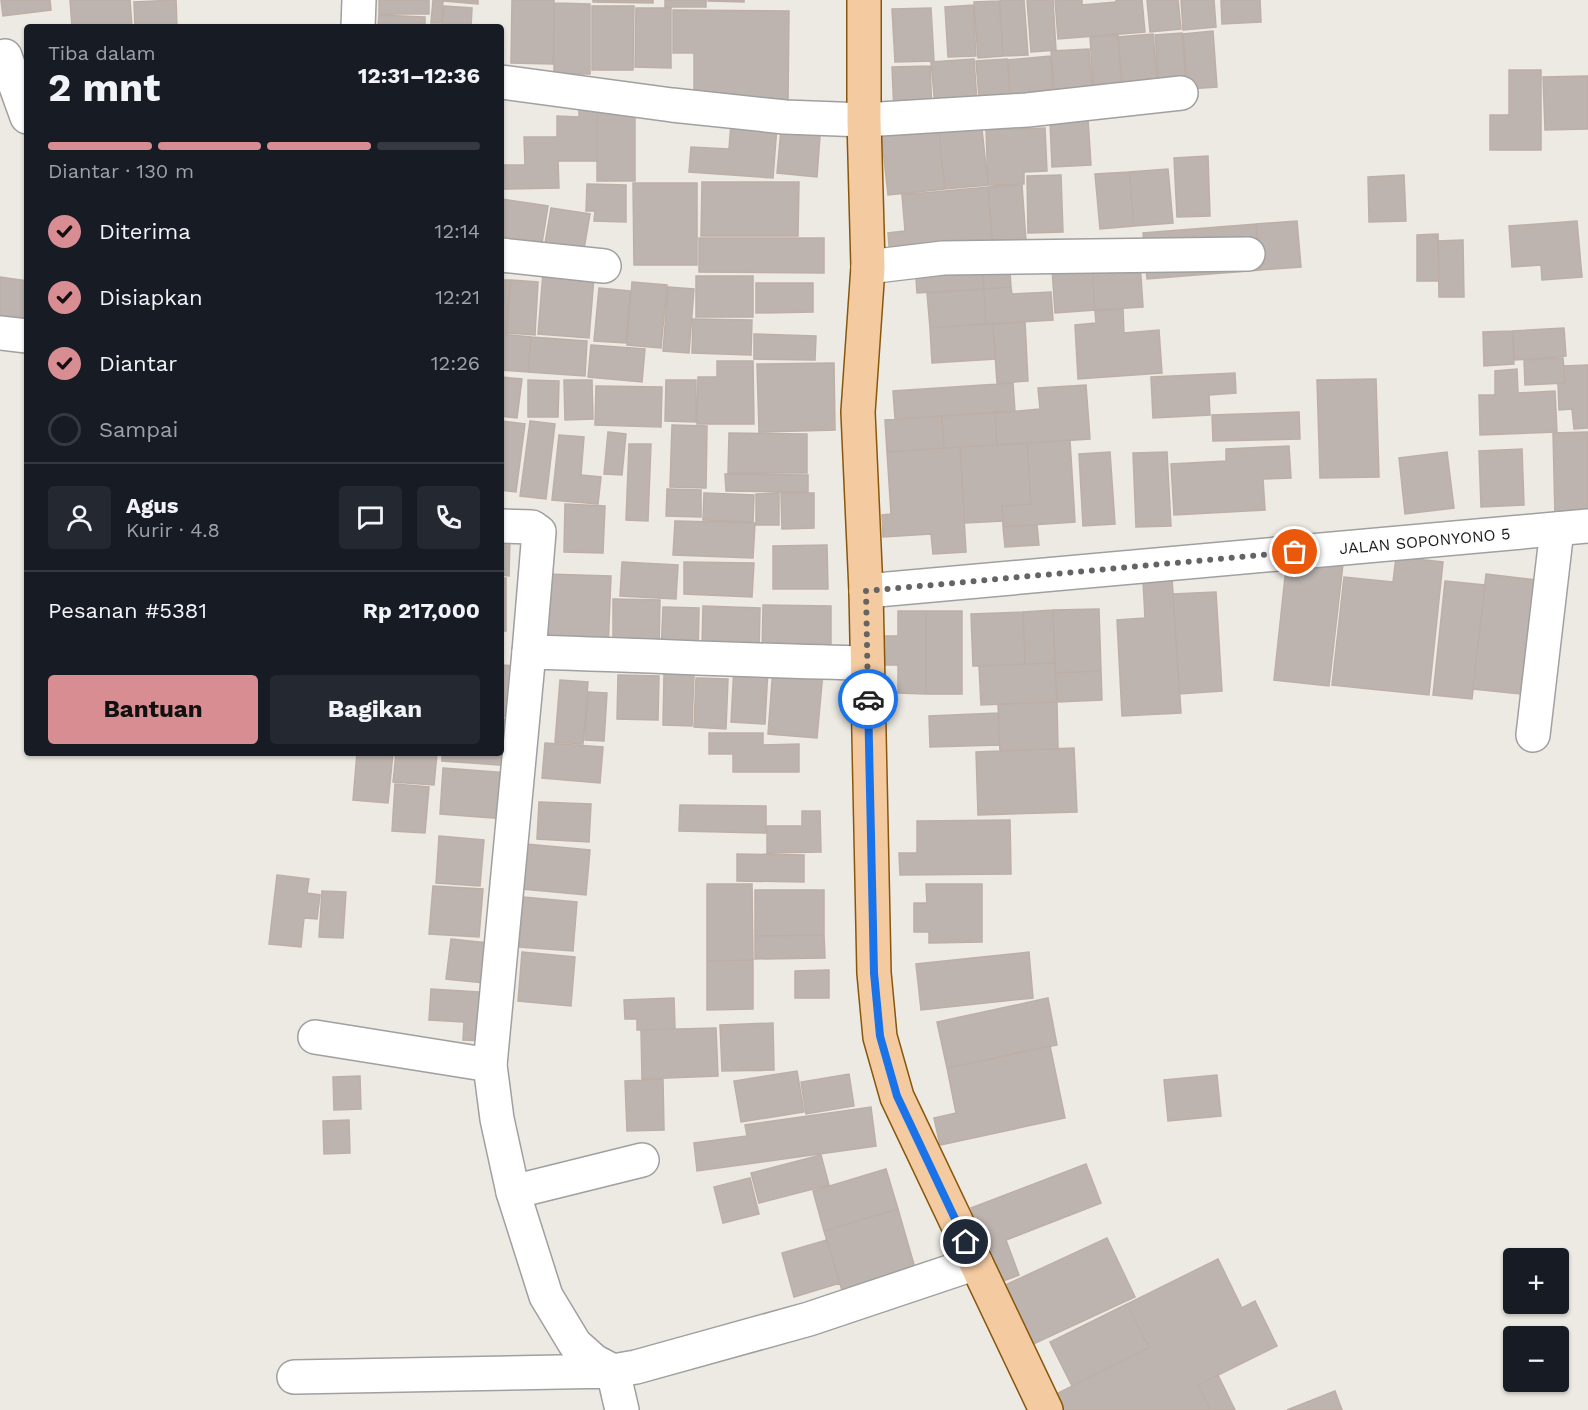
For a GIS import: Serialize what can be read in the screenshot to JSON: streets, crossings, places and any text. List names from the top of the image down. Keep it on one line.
{"streets":{"street":["JALAN SOPONYONO 5"]},"page":{"heading":["2 mnt","Tiba dalam","12:31–12:36"],"panel":["Agus","Kurir · 4.8","Pesanan #5381","Rp 217,000"],"bar":"Diantar · 130 m","list":[["Diterima","12:14"],["Disiapkan","12:21"],["Diantar","12:26"],"Sampai"],"buttons":["Bantuan","Bagikan"],"map_buttons":["+","−"]}}
